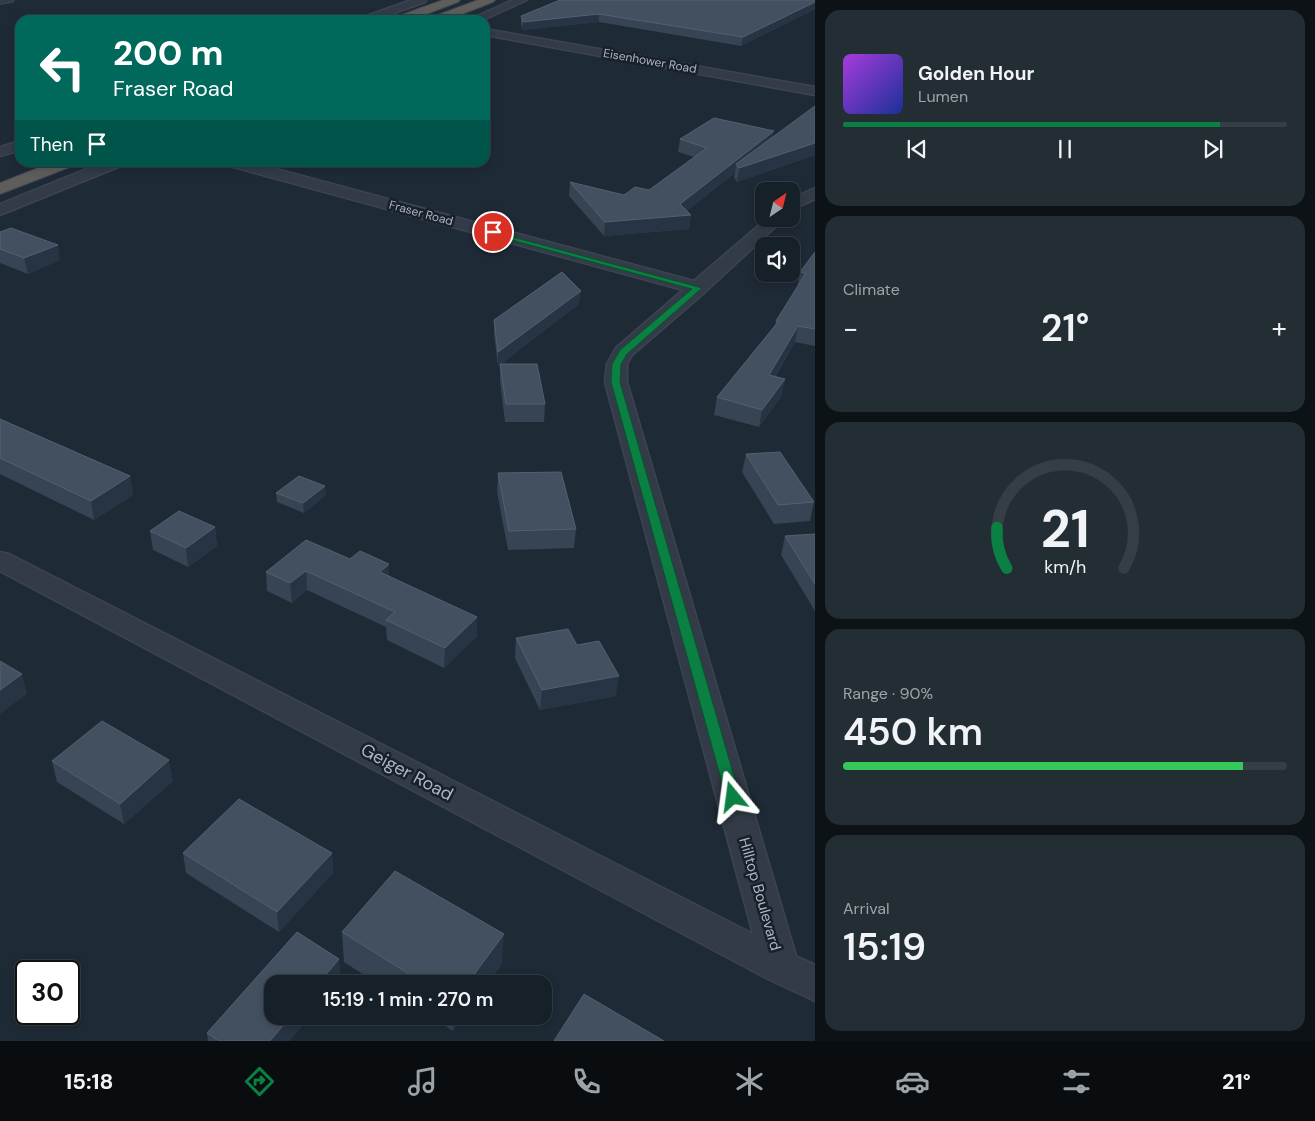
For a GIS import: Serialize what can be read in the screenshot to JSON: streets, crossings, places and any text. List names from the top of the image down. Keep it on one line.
{"streets":{"street":["Eisenhower Road","Fraser Road","Geiger Road","Hilltop Boulevard"]},"crossings":[["Fraser Road","Hilltop Boulevard"],["Geiger Road","Hilltop Boulevard"]],"north":"top right","page":{"turn":["200 m","Fraser Road"],"song":["Golden Hour","Lumen"],"then":"Then","tile":["Climate",["Range · 90%","450 km"],["Arrival","15:19"]],"heat":["−","21°","+"],"limit":"30","trip":"15:19 · 1 min · 270 m","tabs":["15:18","21°"],"gauge":["21","km/h"]}}
